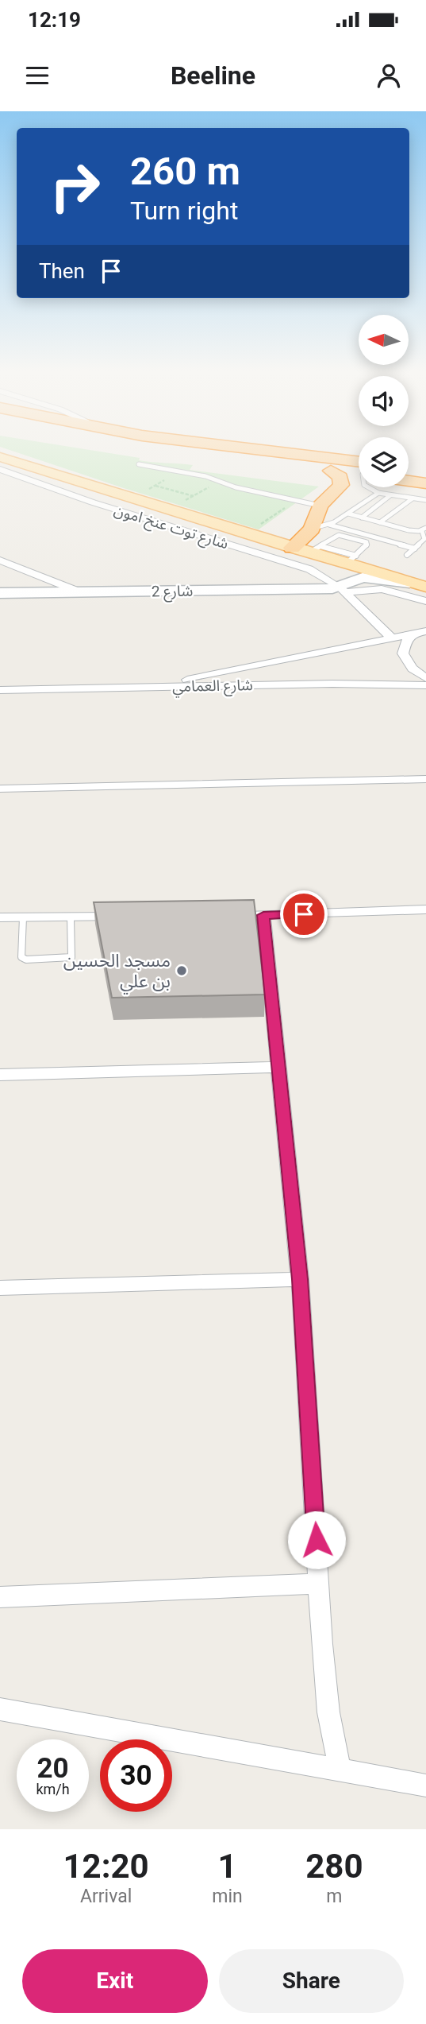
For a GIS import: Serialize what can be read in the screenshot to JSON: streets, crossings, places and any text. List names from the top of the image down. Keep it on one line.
{"streets":{"street":["شارع توت عنخ امون","شارع 2","شارع العمامي"]},"crossings":[["شارع توت عنخ امون","شارع 2"]],"places":["مسجد الحسين بن علي"],"north":"left","page":{"status":"12:19","header":"Beeline","turn":["260 m","Turn right"],"then":"Then","speed":"20 km/h","limit":"30","eta":["12:20","Arrival","1","min","280","m"],"buttons":["Exit","Share"]}}
